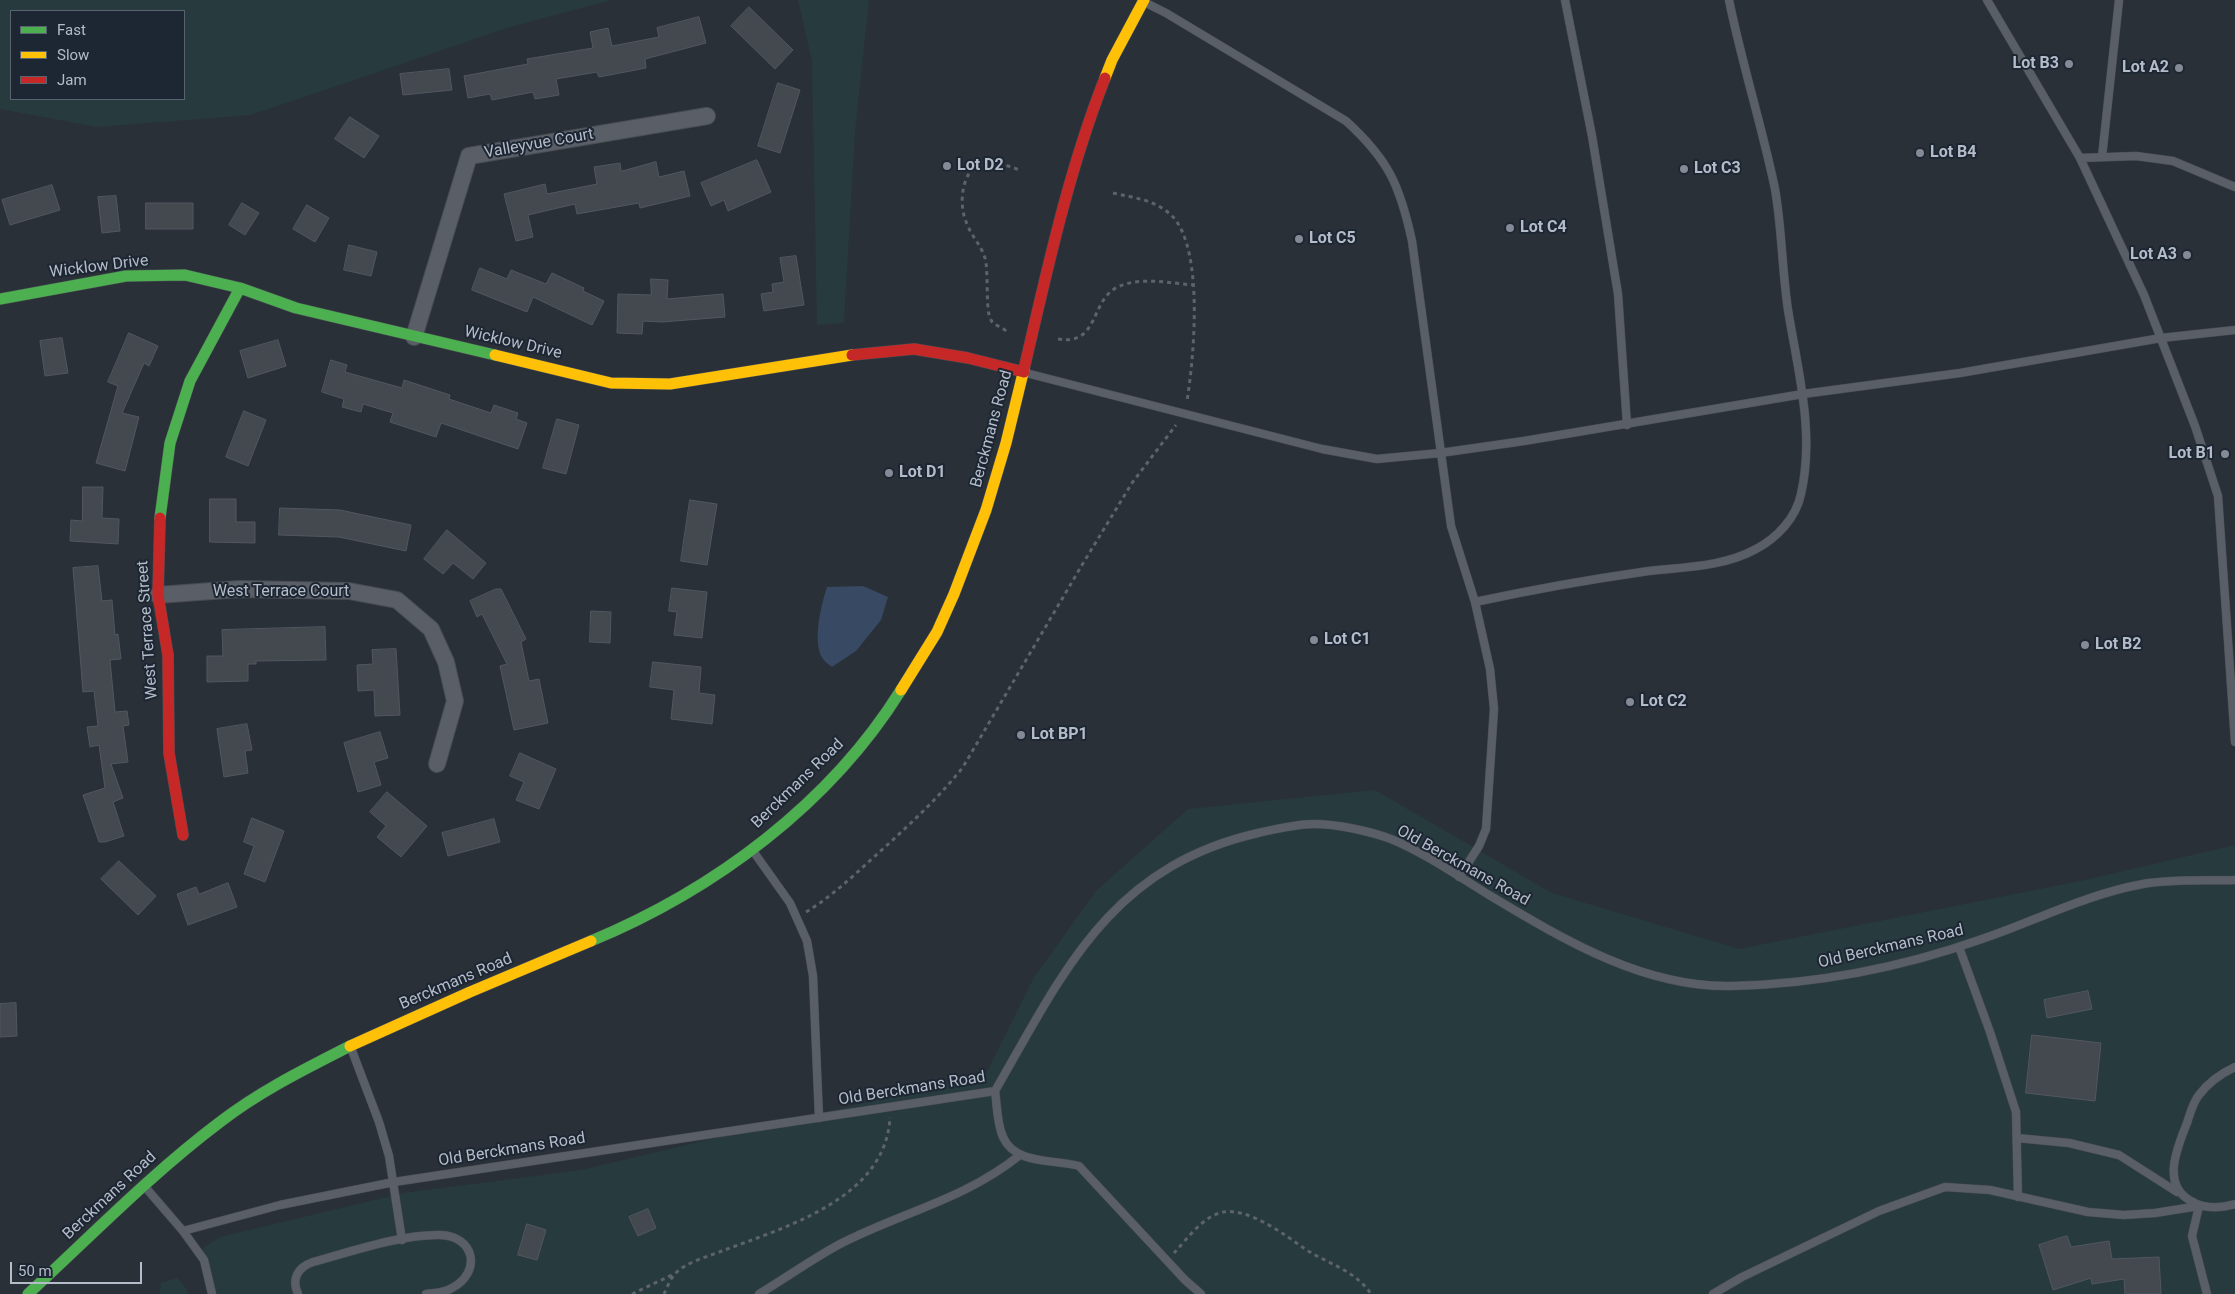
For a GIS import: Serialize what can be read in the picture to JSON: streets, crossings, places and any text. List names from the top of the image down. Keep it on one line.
{"streets":{"main road":["Wicklow Drive","Berckmans Road","West Terrace Street"],"street":["Valleyvue Court","West Terrace Court"],"lane":["Old Berckmans Road"]},"crossings":[["Valleyvue Court","Wicklow Drive"],["Wicklow Drive","Berckmans Road"],["Wicklow Drive","West Terrace Street"],["West Terrace Court","West Terrace Street"]],"places":["Lot B3","Lot A2","Lot B4","Lot D2","Lot C3","Lot C4","Lot C5","Lot A3","Lot B1","Lot D1","Lot C1","Lot B2","Lot C2","Lot BP1"],"legend":["Fast","Slow","Jam"],"scale_bar":"50 m"}
